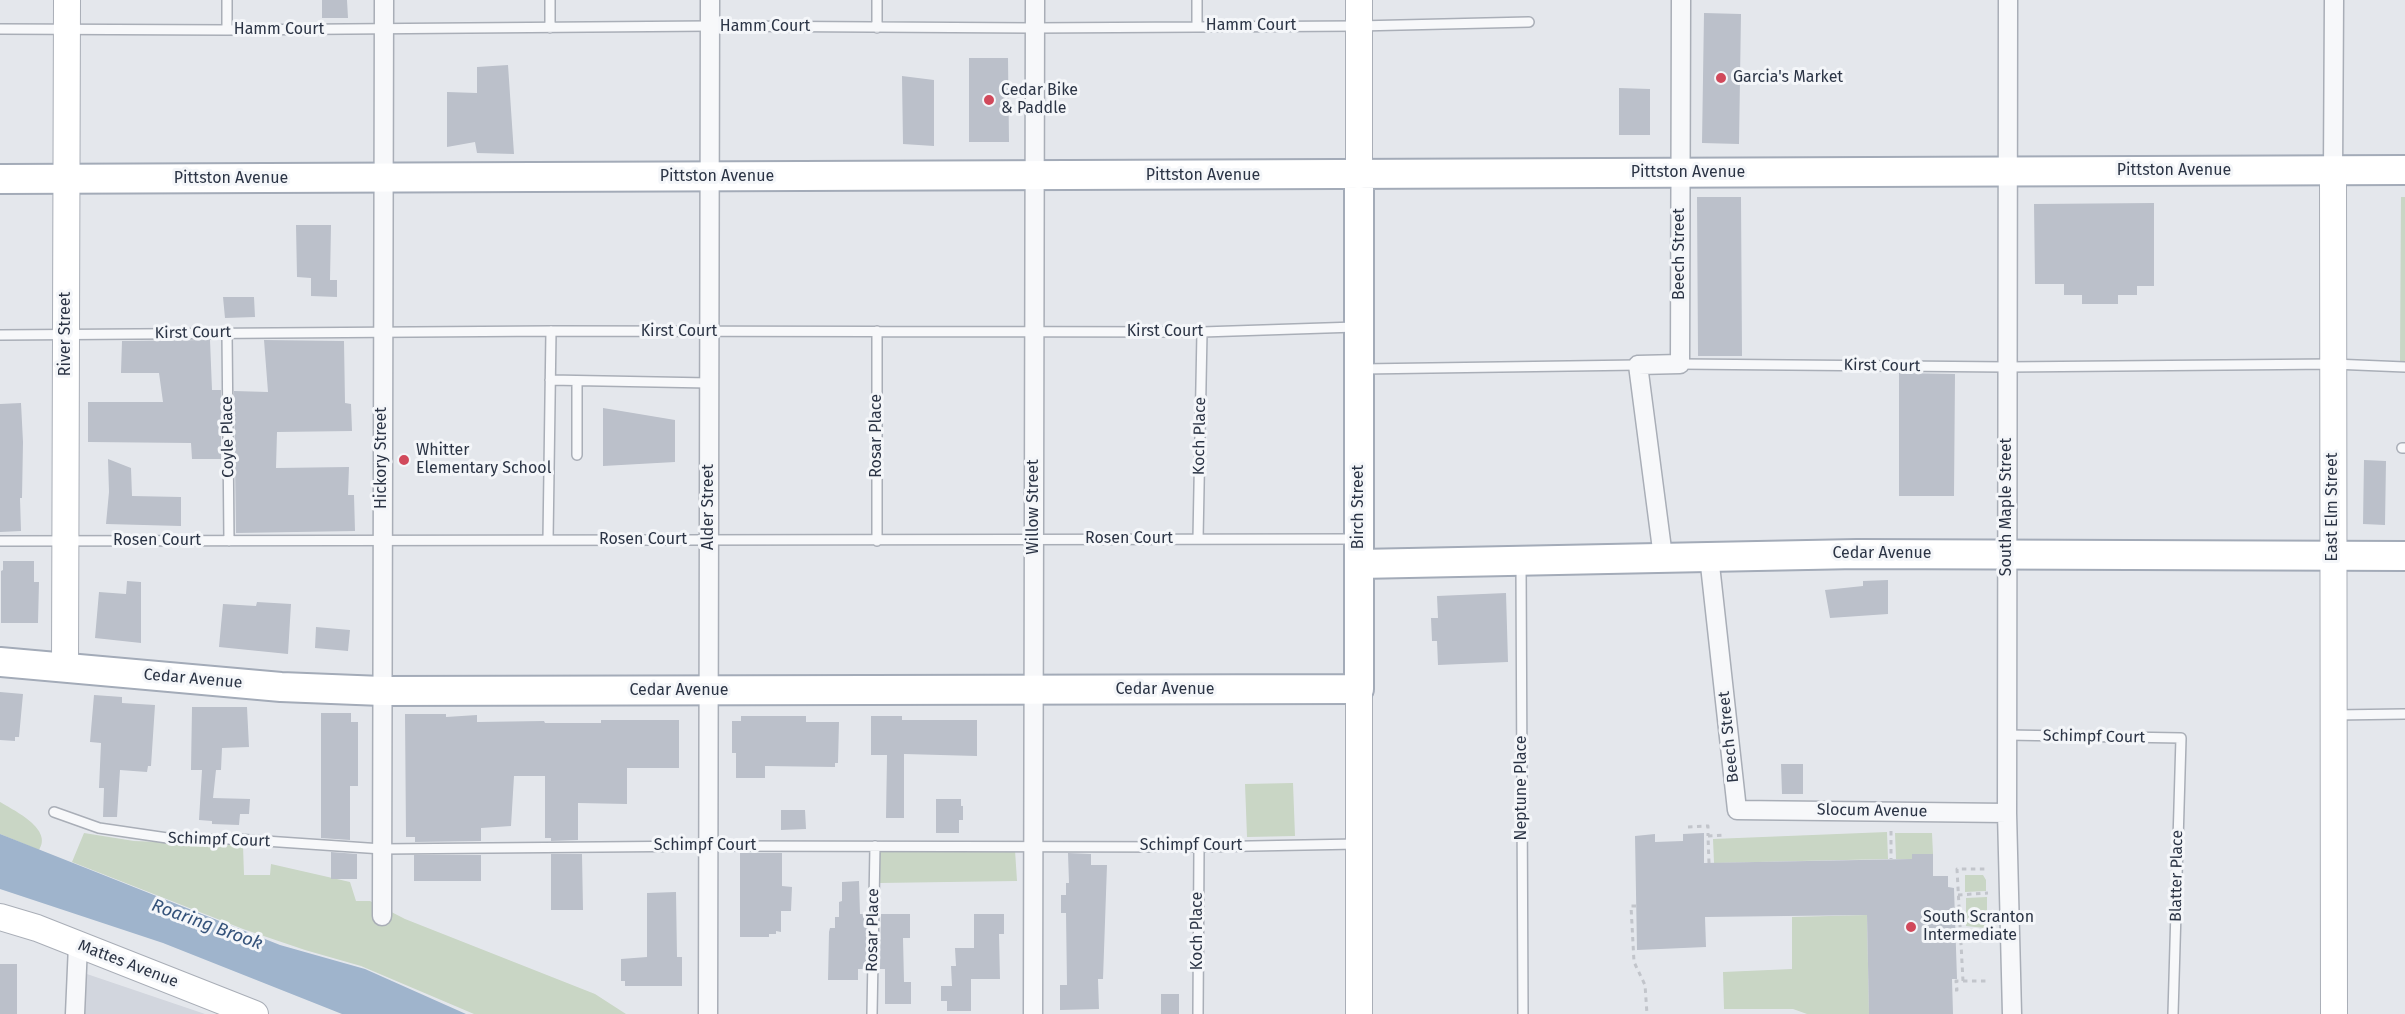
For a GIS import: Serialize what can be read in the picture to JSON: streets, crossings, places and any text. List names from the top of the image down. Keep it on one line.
{"streets":{"main road":["Pittston Avenue","Birch Street","Cedar Avenue"],"street":["Beech Street","Kirst Court","River Street","Hickory Street","Alder Street","Willow Street","South Maple Street","East Elm Street","Slocum Avenue","Mattes Avenue"],"lane":["Hamm Court","Rosar Place","Koch Place","Coyle Place","Rosen Court","Schimpf Court","Neptune Place","Blatter Place"]},"crossings":[["Hamm Court","River Street"],["Hamm Court","Hickory Street"],["Hamm Court","Alder Street"],["Hamm Court","Willow Street"],["Hamm Court","Birch Street"],["Pittston Avenue","Beech Street"],["Pittston Avenue","River Street"],["Pittston Avenue","Hickory Street"],["Pittston Avenue","Alder Street"],["Pittston Avenue","Willow Street"],["Pittston Avenue","Birch Street"],["Pittston Avenue","South Maple Street"],["Pittston Avenue","East Elm Street"],["Beech Street","Kirst Court"],["Beech Street","Cedar Avenue"],["Beech Street","Slocum Avenue"],["Kirst Court","River Street"],["Kirst Court","Rosar Place"],["Kirst Court","Koch Place"],["Kirst Court","Coyle Place"],["Kirst Court","Hickory Street"],["Kirst Court","Alder Street"],["Kirst Court","Willow Street"],["Kirst Court","Birch Street"],["Kirst Court","South Maple Street"],["Kirst Court","East Elm Street"],["River Street","Rosen Court"],["River Street","Cedar Avenue"],["Rosar Place","Rosen Court"],["Rosar Place","Schimpf Court"],["Koch Place","Rosen Court"],["Koch Place","Schimpf Court"],["Coyle Place","Rosen Court"],["Hickory Street","Rosen Court"],["Hickory Street","Cedar Avenue"],["Hickory Street","Schimpf Court"],["Alder Street","Rosen Court"],["Alder Street","Cedar Avenue"],["Alder Street","Schimpf Court"],["Willow Street","Rosen Court"],["Willow Street","Cedar Avenue"],["Willow Street","Schimpf Court"],["Birch Street","Rosen Court"],["Birch Street","Cedar Avenue"],["Birch Street","Schimpf Court"],["South Maple Street","Cedar Avenue"],["South Maple Street","Schimpf Court"],["South Maple Street","Slocum Avenue"],["East Elm Street","Cedar Avenue"],["Rosen Court","Cedar Avenue"],["Cedar Avenue","Neptune Place"],["Schimpf Court","Blatter Place"]],"water":["Roaring Brook"],"places":["Garcia's Market","Cedar Bike & Paddle","Whitter Elementary School","South Scranton Intermediate"]}
